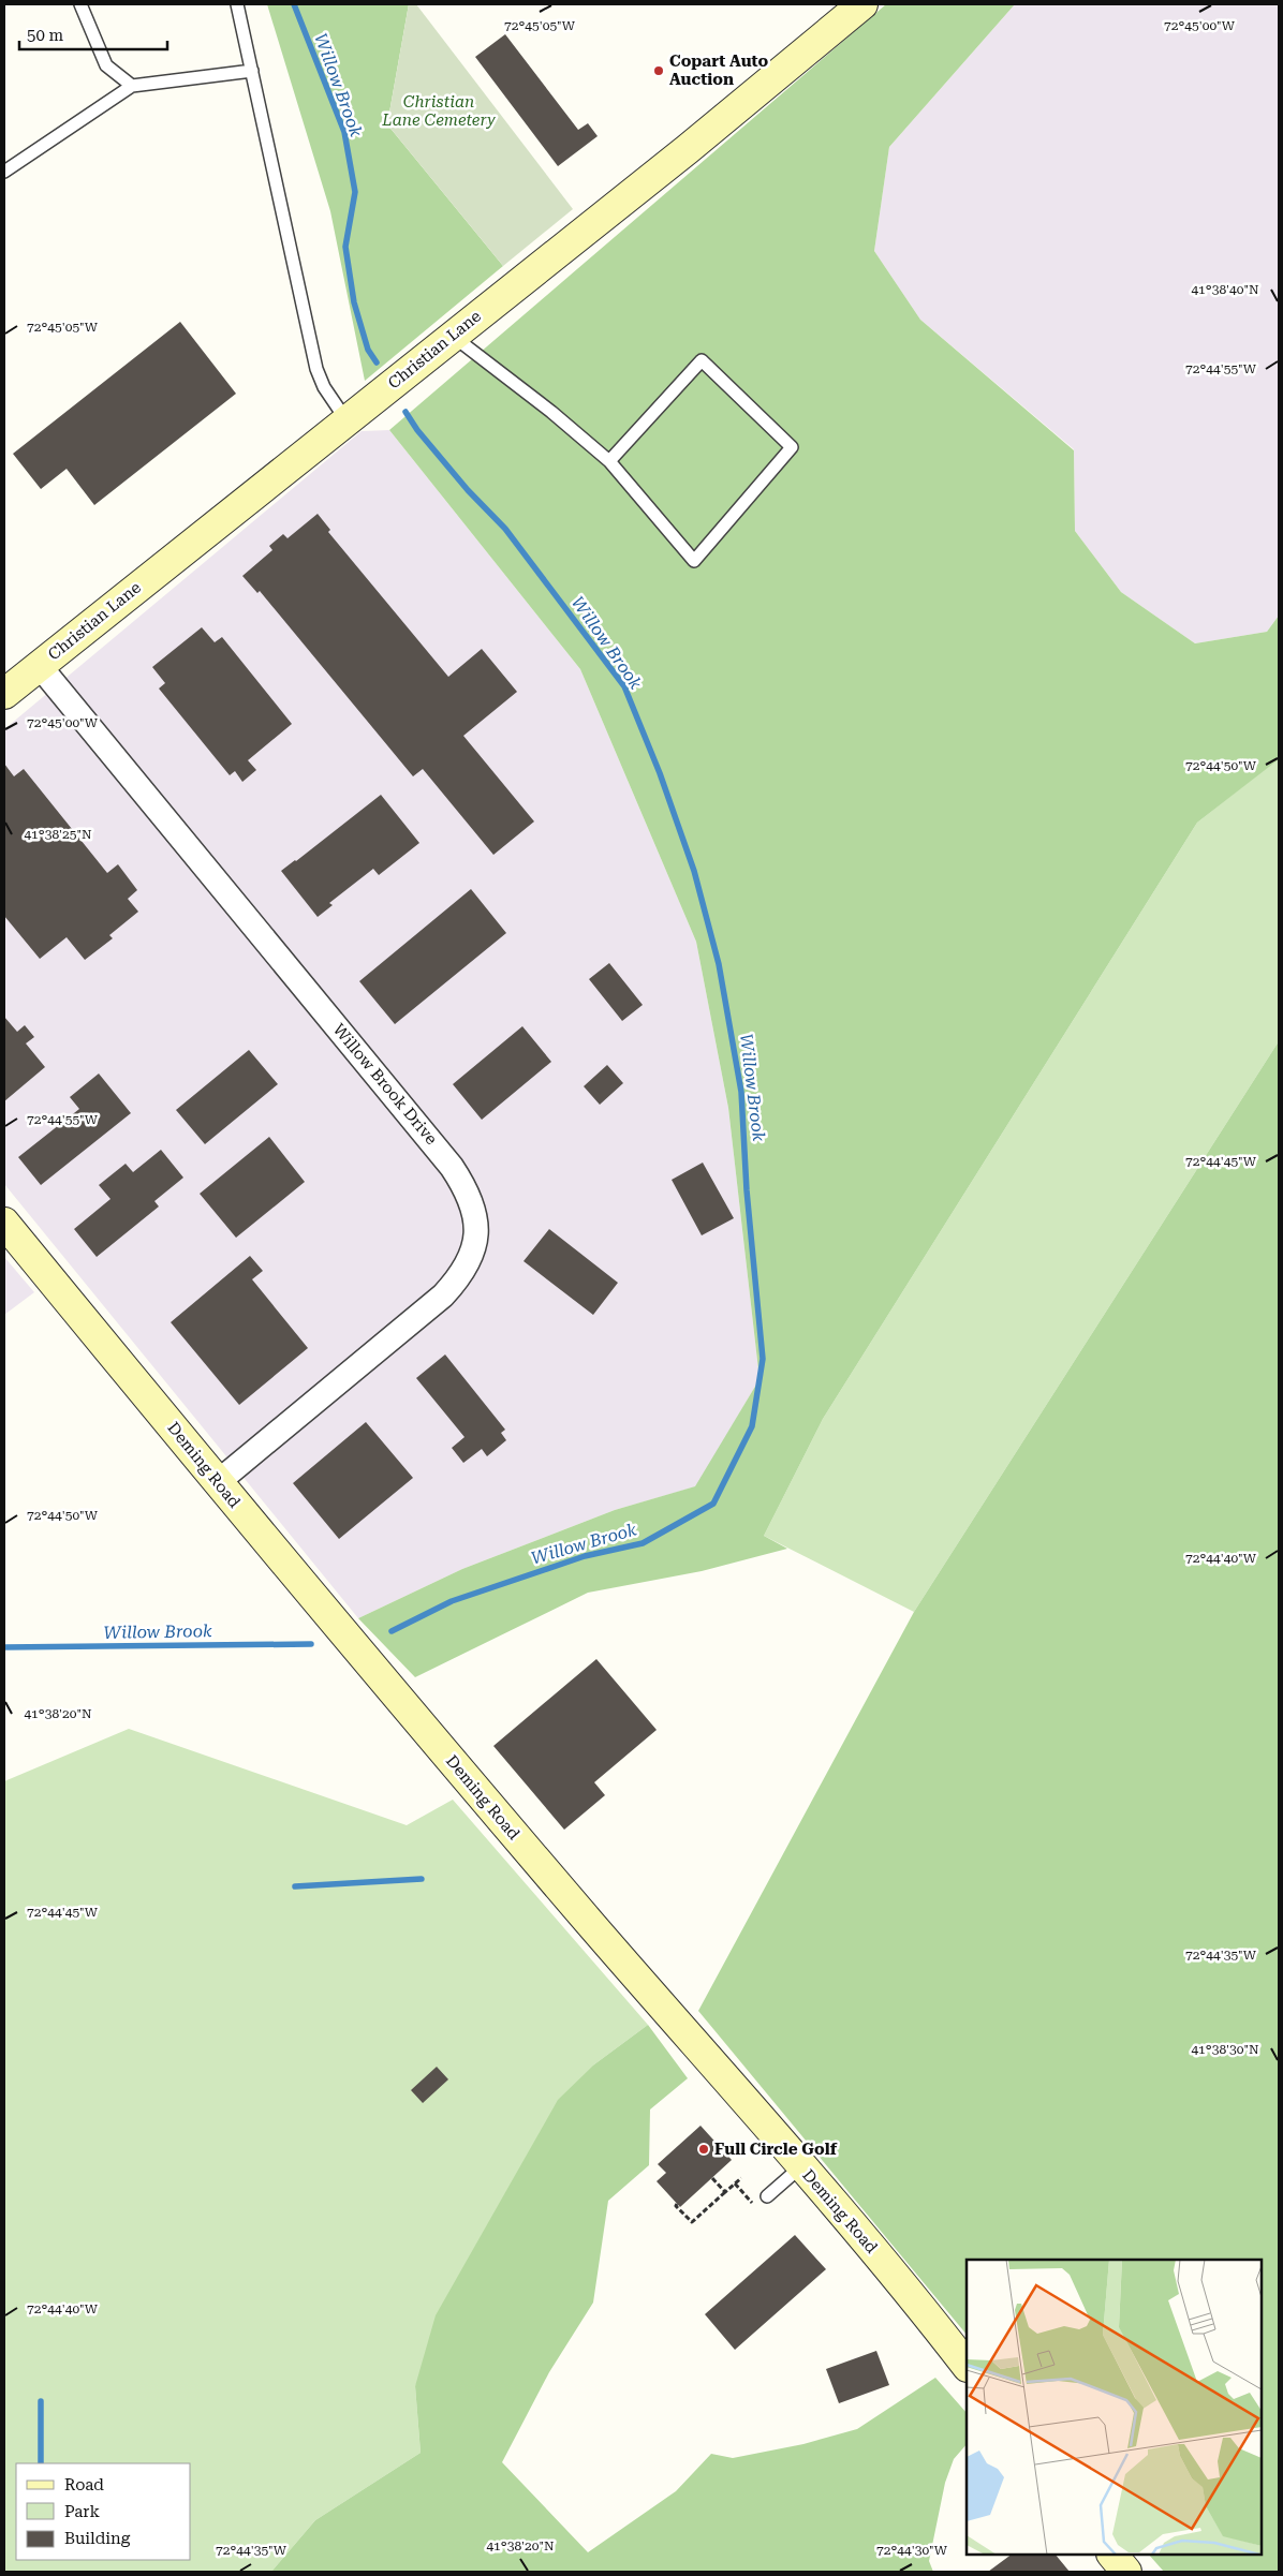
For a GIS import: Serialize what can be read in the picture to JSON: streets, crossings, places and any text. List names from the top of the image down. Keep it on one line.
{"streets":{"street":["Christian Lane","Willow Brook Drive","Deming Road"]},"crossings":[["Christian Lane","Willow Brook Drive"],["Willow Brook Drive","Deming Road"]],"water":["Willow Brook"],"parks":["Christian Lane Cemetery"],"places":["Copart Auto Auction","Full Circle Golf"],"legend":["Road","Park","Building"],"scale_bar":"50 m","coordinates":["72°45'05\"W","72°45'00\"W","41°38'40\"N","72°44'55\"W","72°44'50\"W","41°38'25\"N","72°44'45\"W","72°44'40\"W","41°38'20\"N","72°44'35\"W","41°38'30\"N","72°44'30\"W"]}
